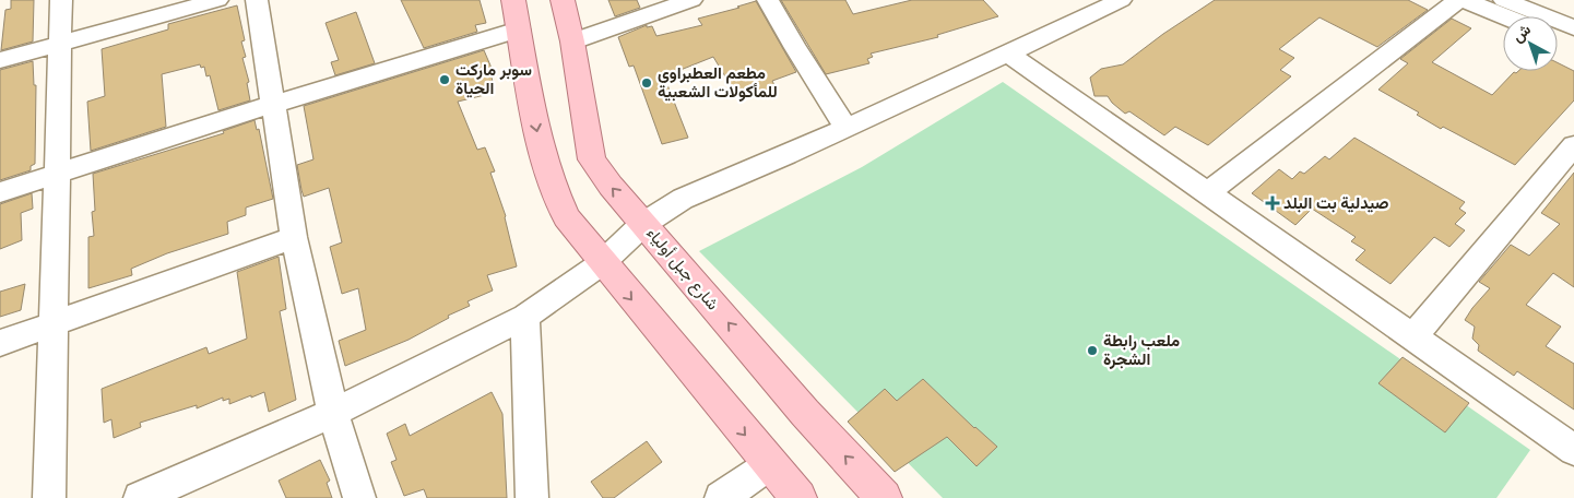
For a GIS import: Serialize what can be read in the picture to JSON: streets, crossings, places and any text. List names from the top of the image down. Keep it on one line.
{"streets":{"main road":["شارع جبل أولياء"]},"places":{"other":["سوبر ماركت الحياة","مطعم العطبراوي للمأكولات الشعبية","ملعب رابطة الشجرة"],"health":["صيدلية بت البلد"]},"north":"top left"}
